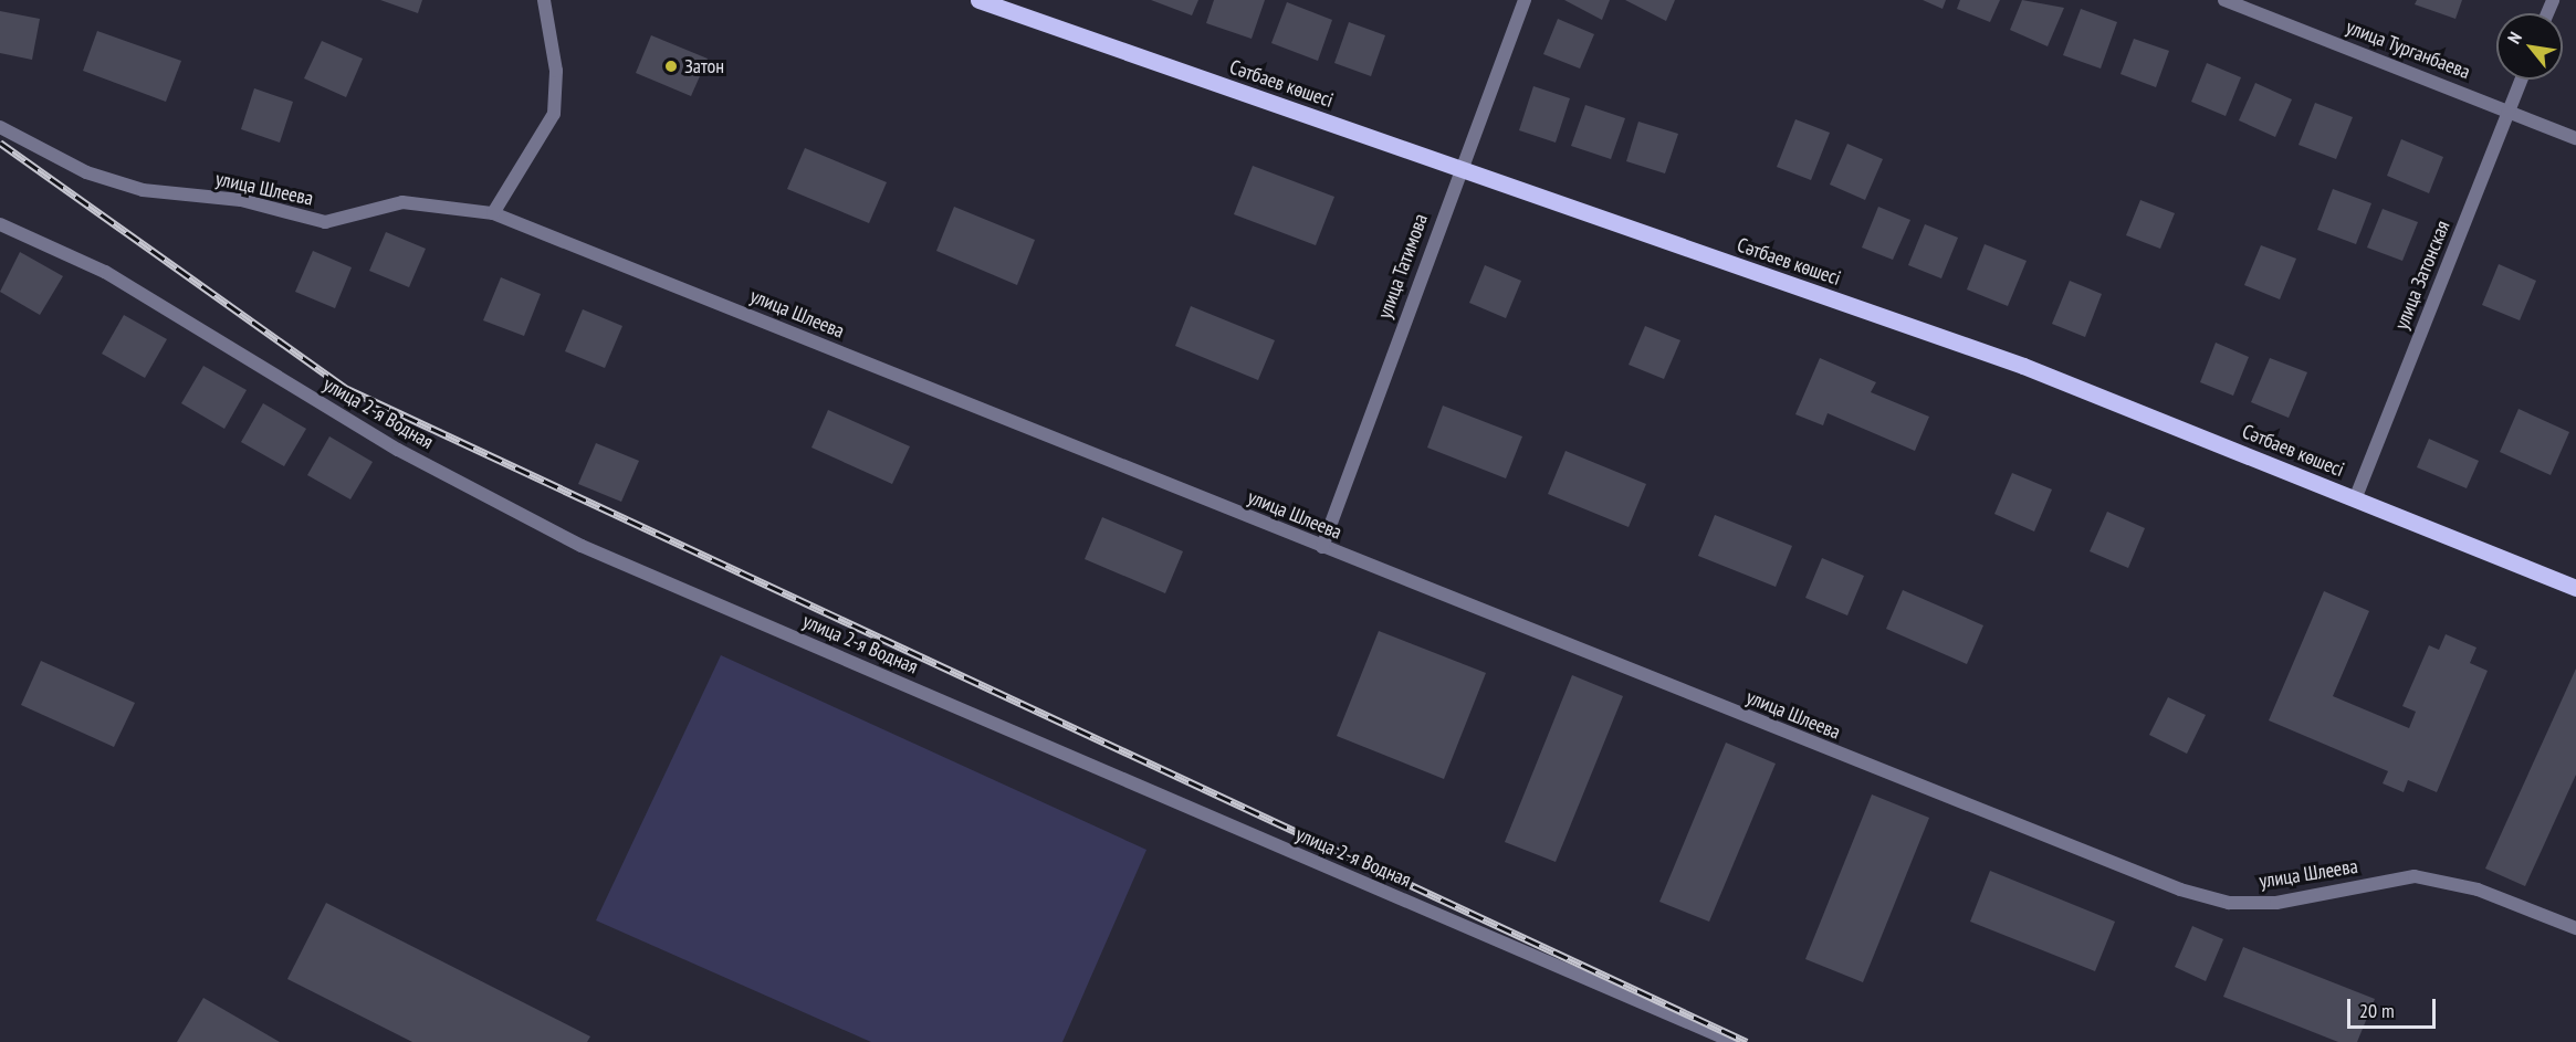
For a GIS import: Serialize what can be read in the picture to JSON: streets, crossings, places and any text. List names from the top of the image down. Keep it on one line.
{"streets":{"main road":["Сәтбаев көшесі"],"street":["улица Турганбаева","улица Шлеева","улица Татимова","улица Затонская","улица 2-я Водная"]},"crossings":[["улица Турганбаева","улица Затонская"],["Сәтбаев көшесі","улица Татимова"],["Сәтбаев көшесі","улица Затонская"],["улица Шлеева","улица Татимова"]],"places":["Затон"],"scale_bar":"20 m","north":"top left"}
